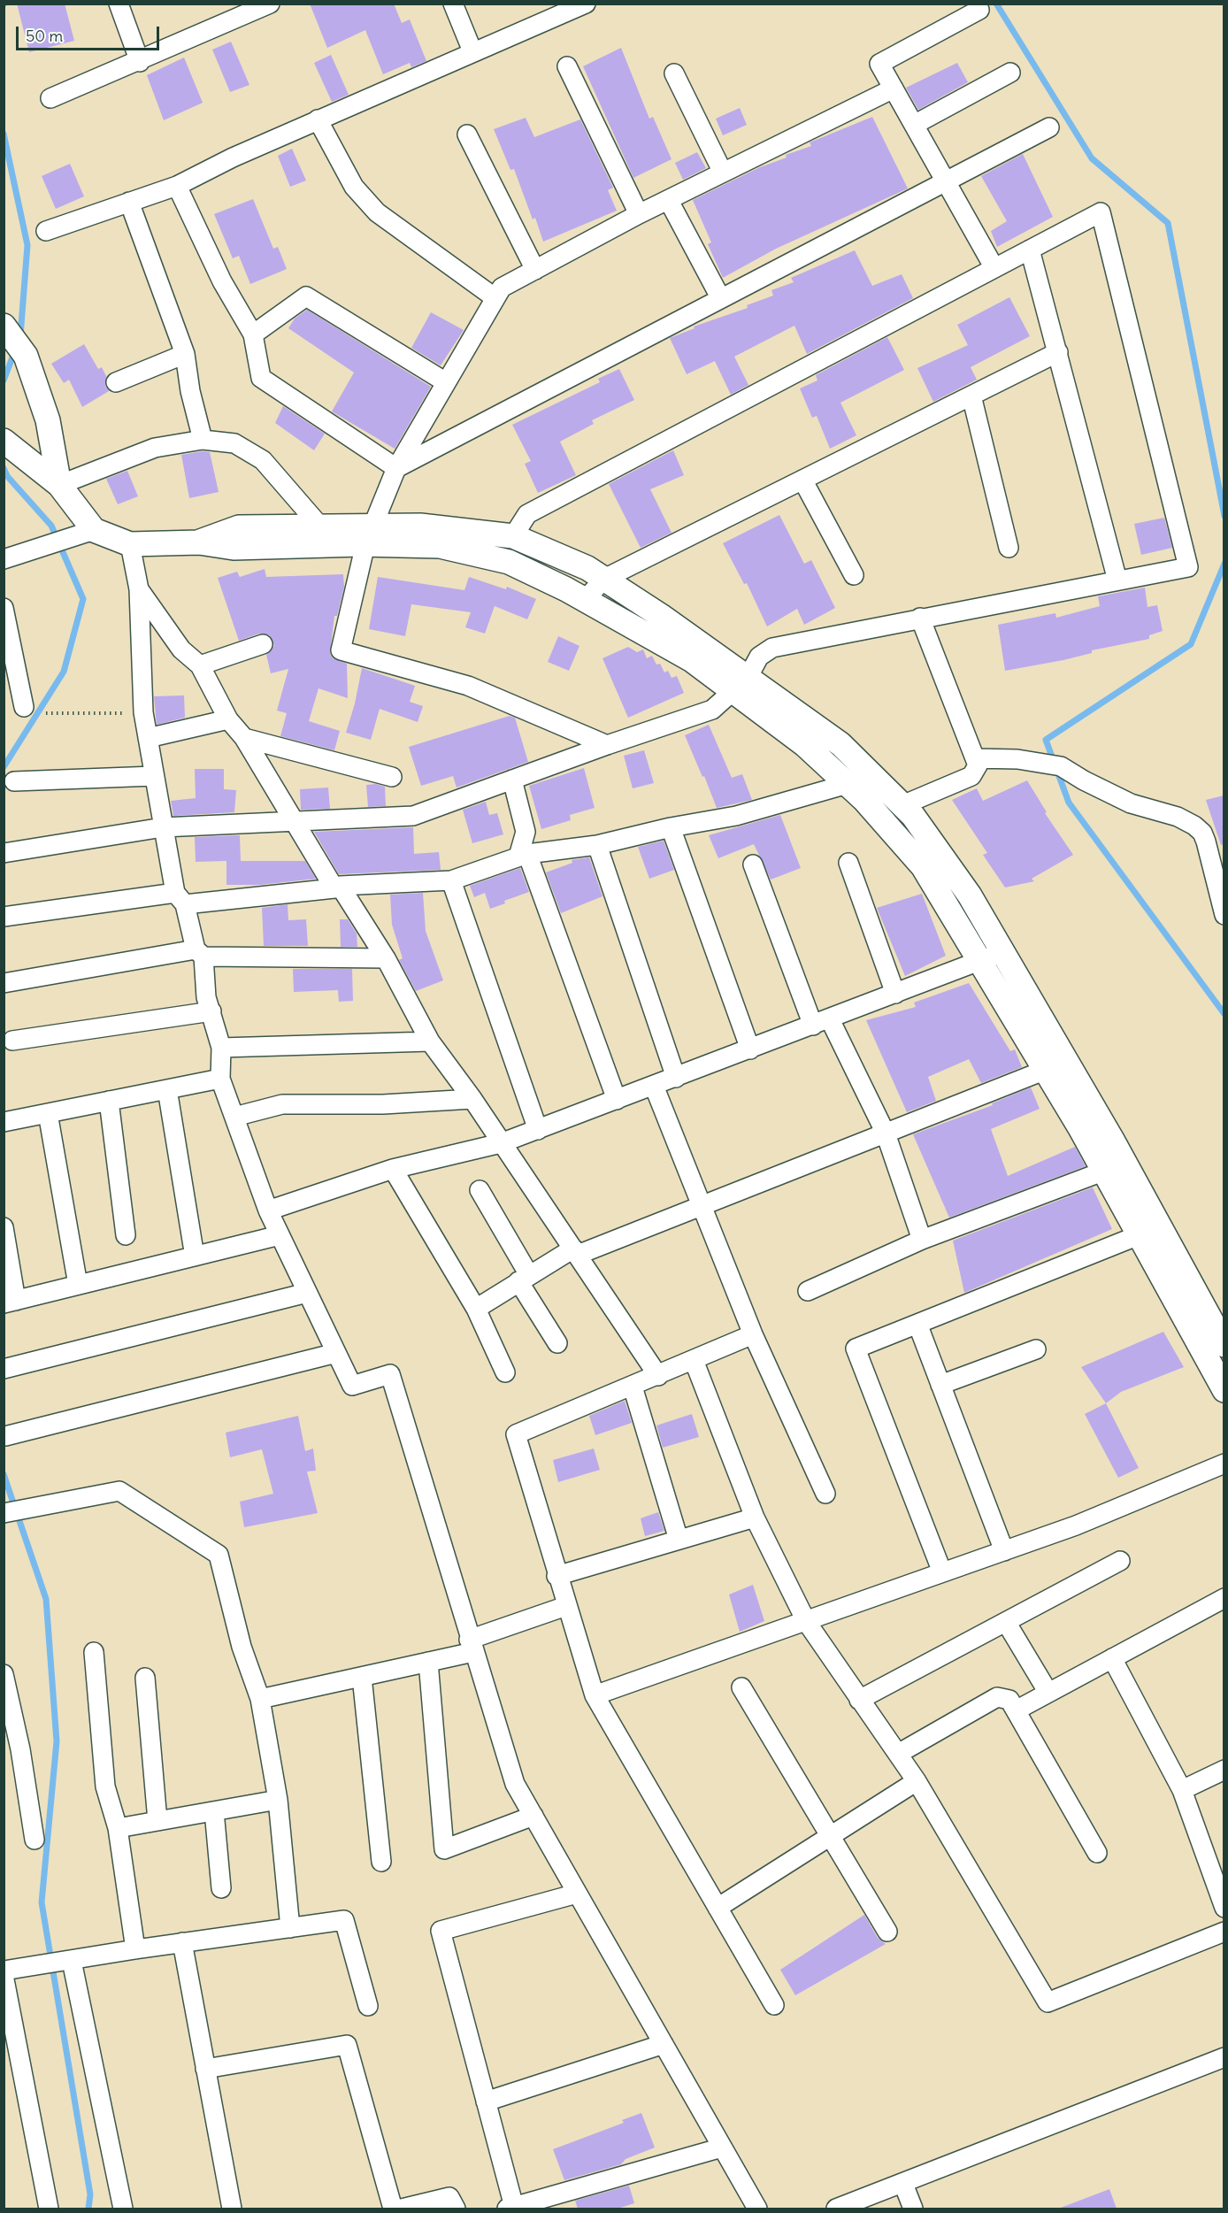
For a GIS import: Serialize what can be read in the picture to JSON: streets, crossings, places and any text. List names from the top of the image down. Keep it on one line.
{"scale_bar":"50 m"}
